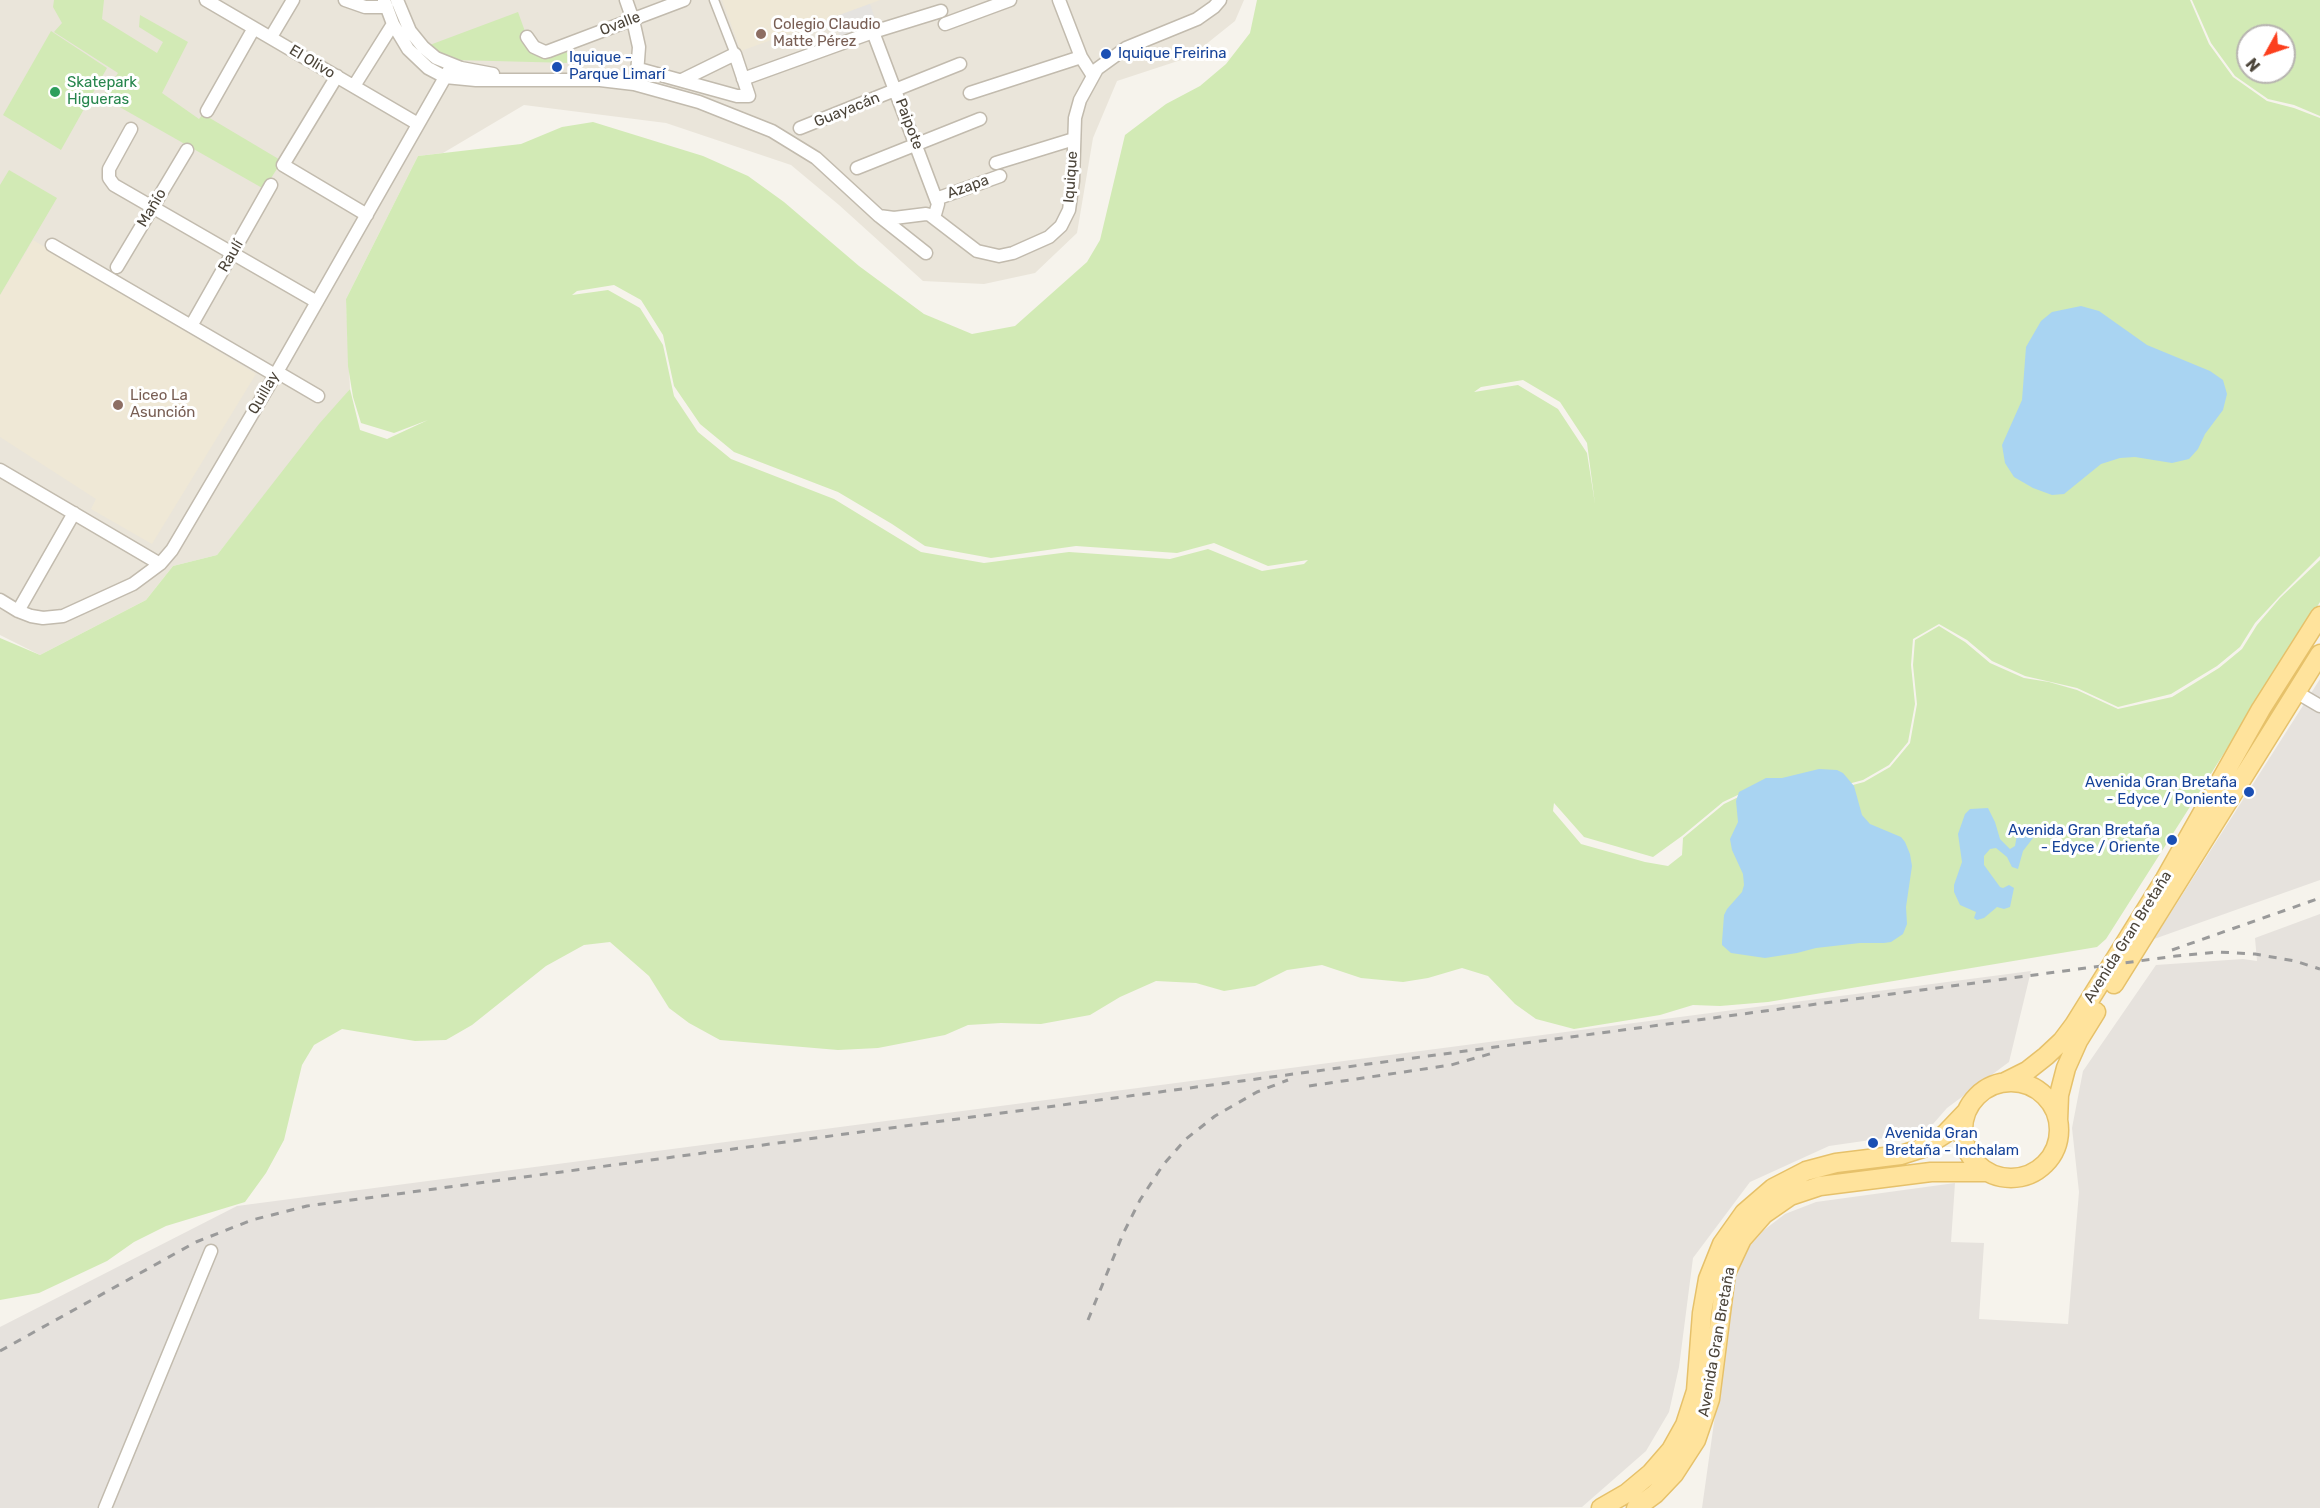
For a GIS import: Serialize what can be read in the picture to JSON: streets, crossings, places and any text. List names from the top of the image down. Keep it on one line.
{"streets":{"main road":["Avenida Gran Bretaña"],"street":["Ovalle","El Olivo","Guayacán","Paipote","Iquique","Azapa","Mañío","Raulí","Quillay"]},"crossings":[["El Olivo","Quillay"],["Guayacán","Paipote"],["Paipote","Iquique"],["Paipote","Azapa"],["Iquique","Azapa"]],"places":["Colegio Claudio Matte Pérez","Iquique Freirina","Iquique - Parque Limarí","Skatepark Higueras","Liceo La Asunción","Avenida Gran Bretaña - Edyce / Poniente","Avenida Gran Bretaña - Edyce / Oriente","Avenida Gran Bretaña - Inchalam"],"north":"bottom left"}
